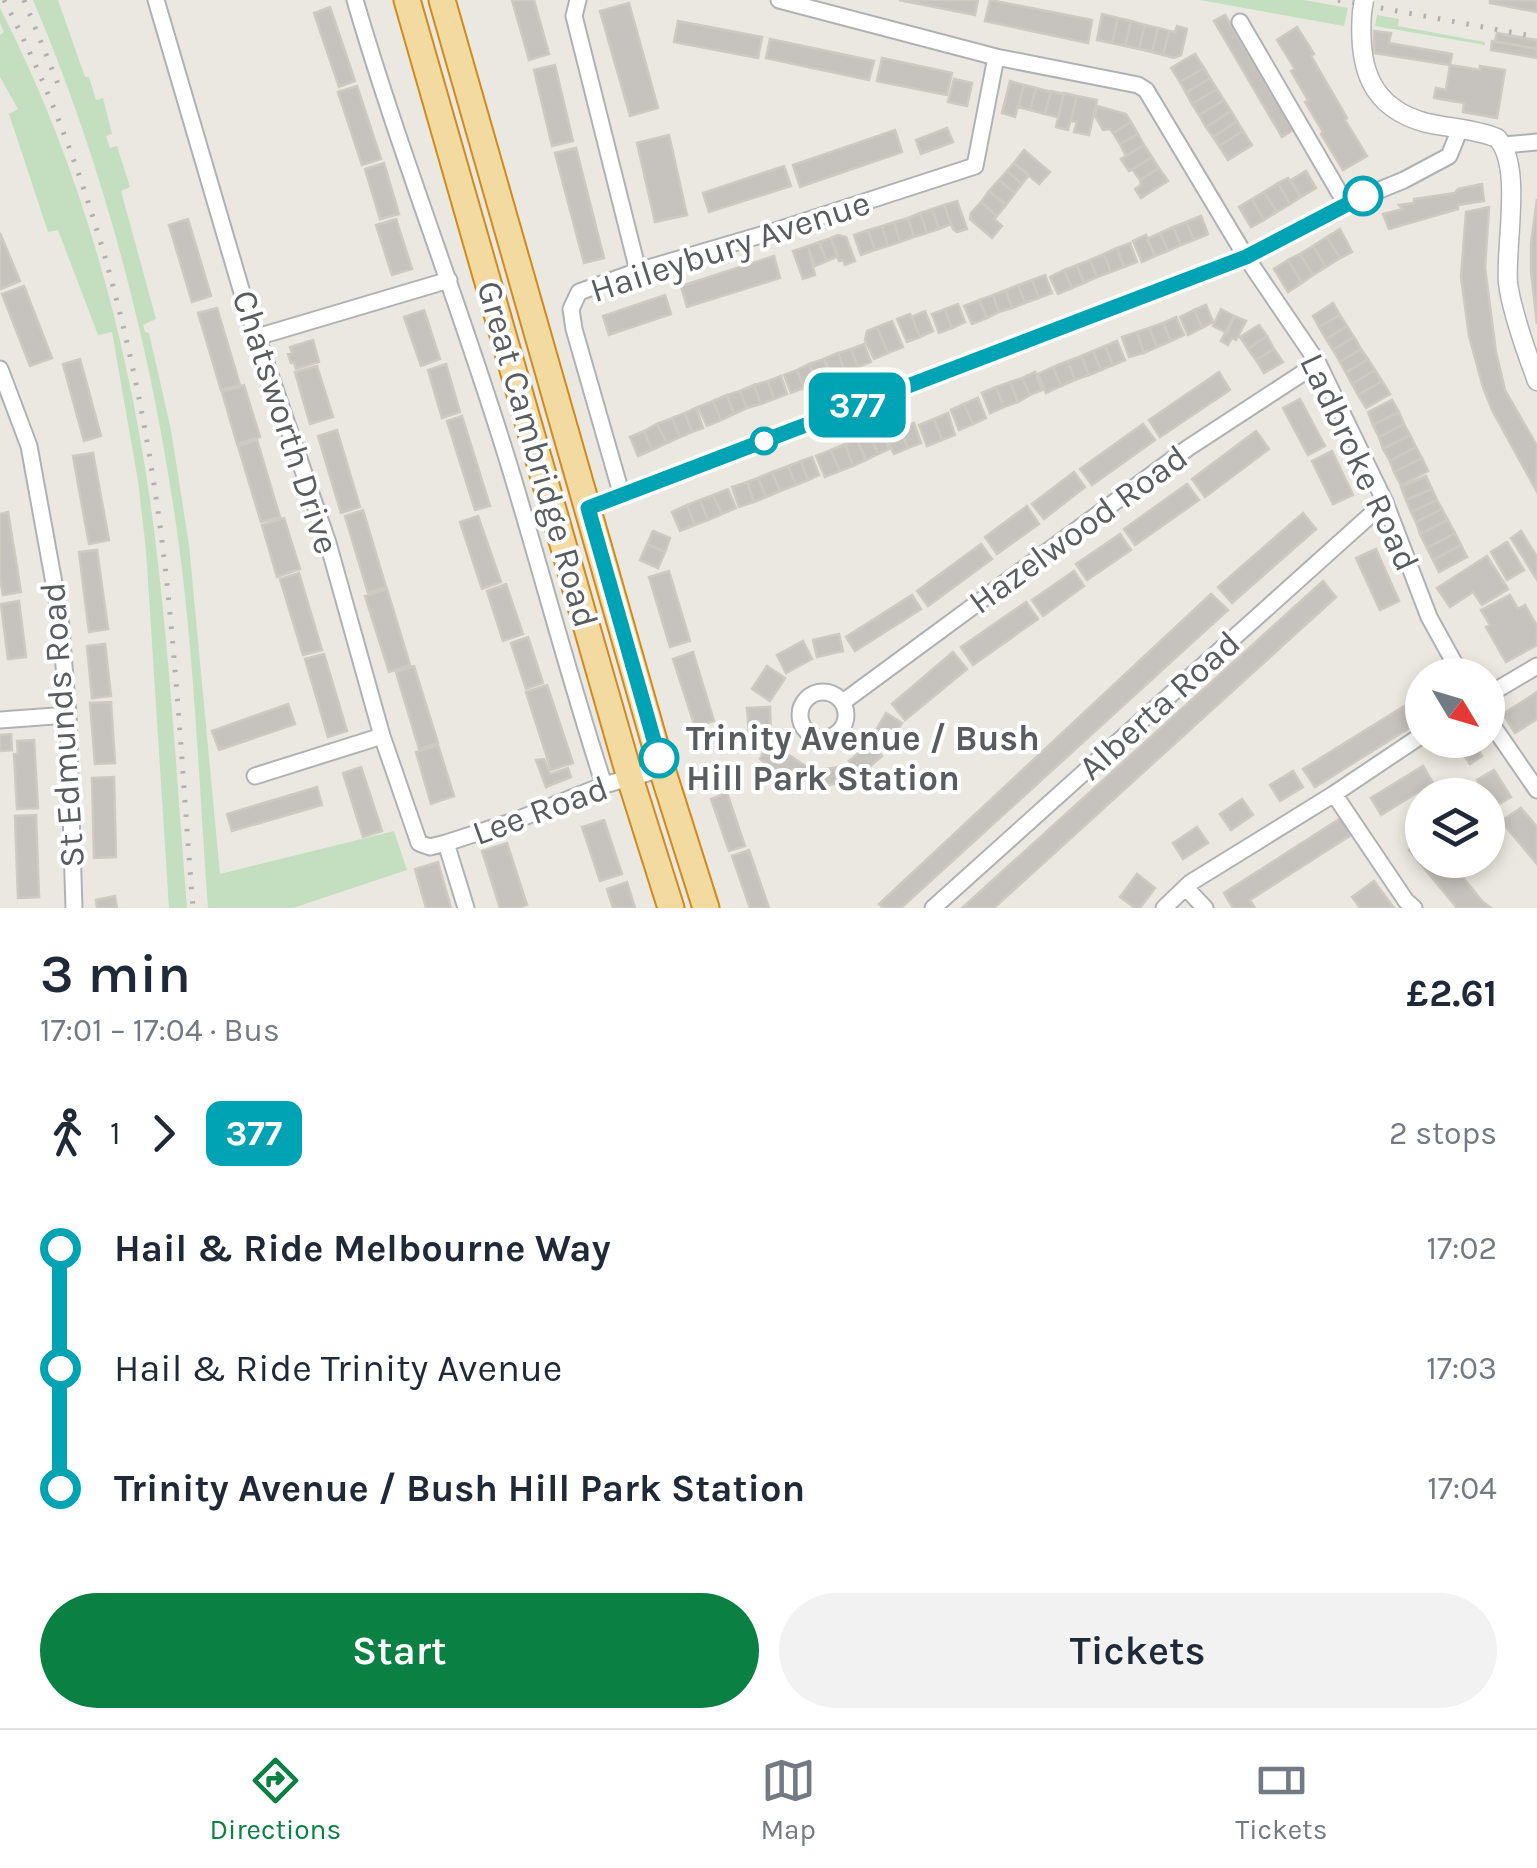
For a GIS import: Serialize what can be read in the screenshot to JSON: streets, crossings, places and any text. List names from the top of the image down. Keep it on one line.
{"streets":{"highway":["Great Cambridge Road"],"street":["Haileybury Avenue","Chatsworth Drive","Ladbroke Road","Hazelwood Road","Alberta Road","St Edmunds Road","Lee Road"]},"crossings":[["Haileybury Avenue","Ladbroke Road"],["Chatsworth Drive","Lee Road"],["Great Cambridge Road","Lee Road"],["Ladbroke Road","Hazelwood Road"],["Ladbroke Road","Alberta Road"]],"places":["Trinity Avenue / Bush Hill Park Station"],"lines":["bus line 377"],"north":"bottom right","page":{"on_map":"377","heading":["3 min","17:01 – 17:04 · Bus","£2.61"],"legs":["1","377","2 stops"],"list":[{"name":"Hail & Ride Melbourne Way","value":"17:02"},{"name":"Hail & Ride Trinity Avenue","value":"17:03"},{"name":"Trinity Avenue / Bush Hill Park Station","value":"17:04"}],"buttons":["Start","Tickets"],"tabs":["Directions","Map","Tickets"]}}
